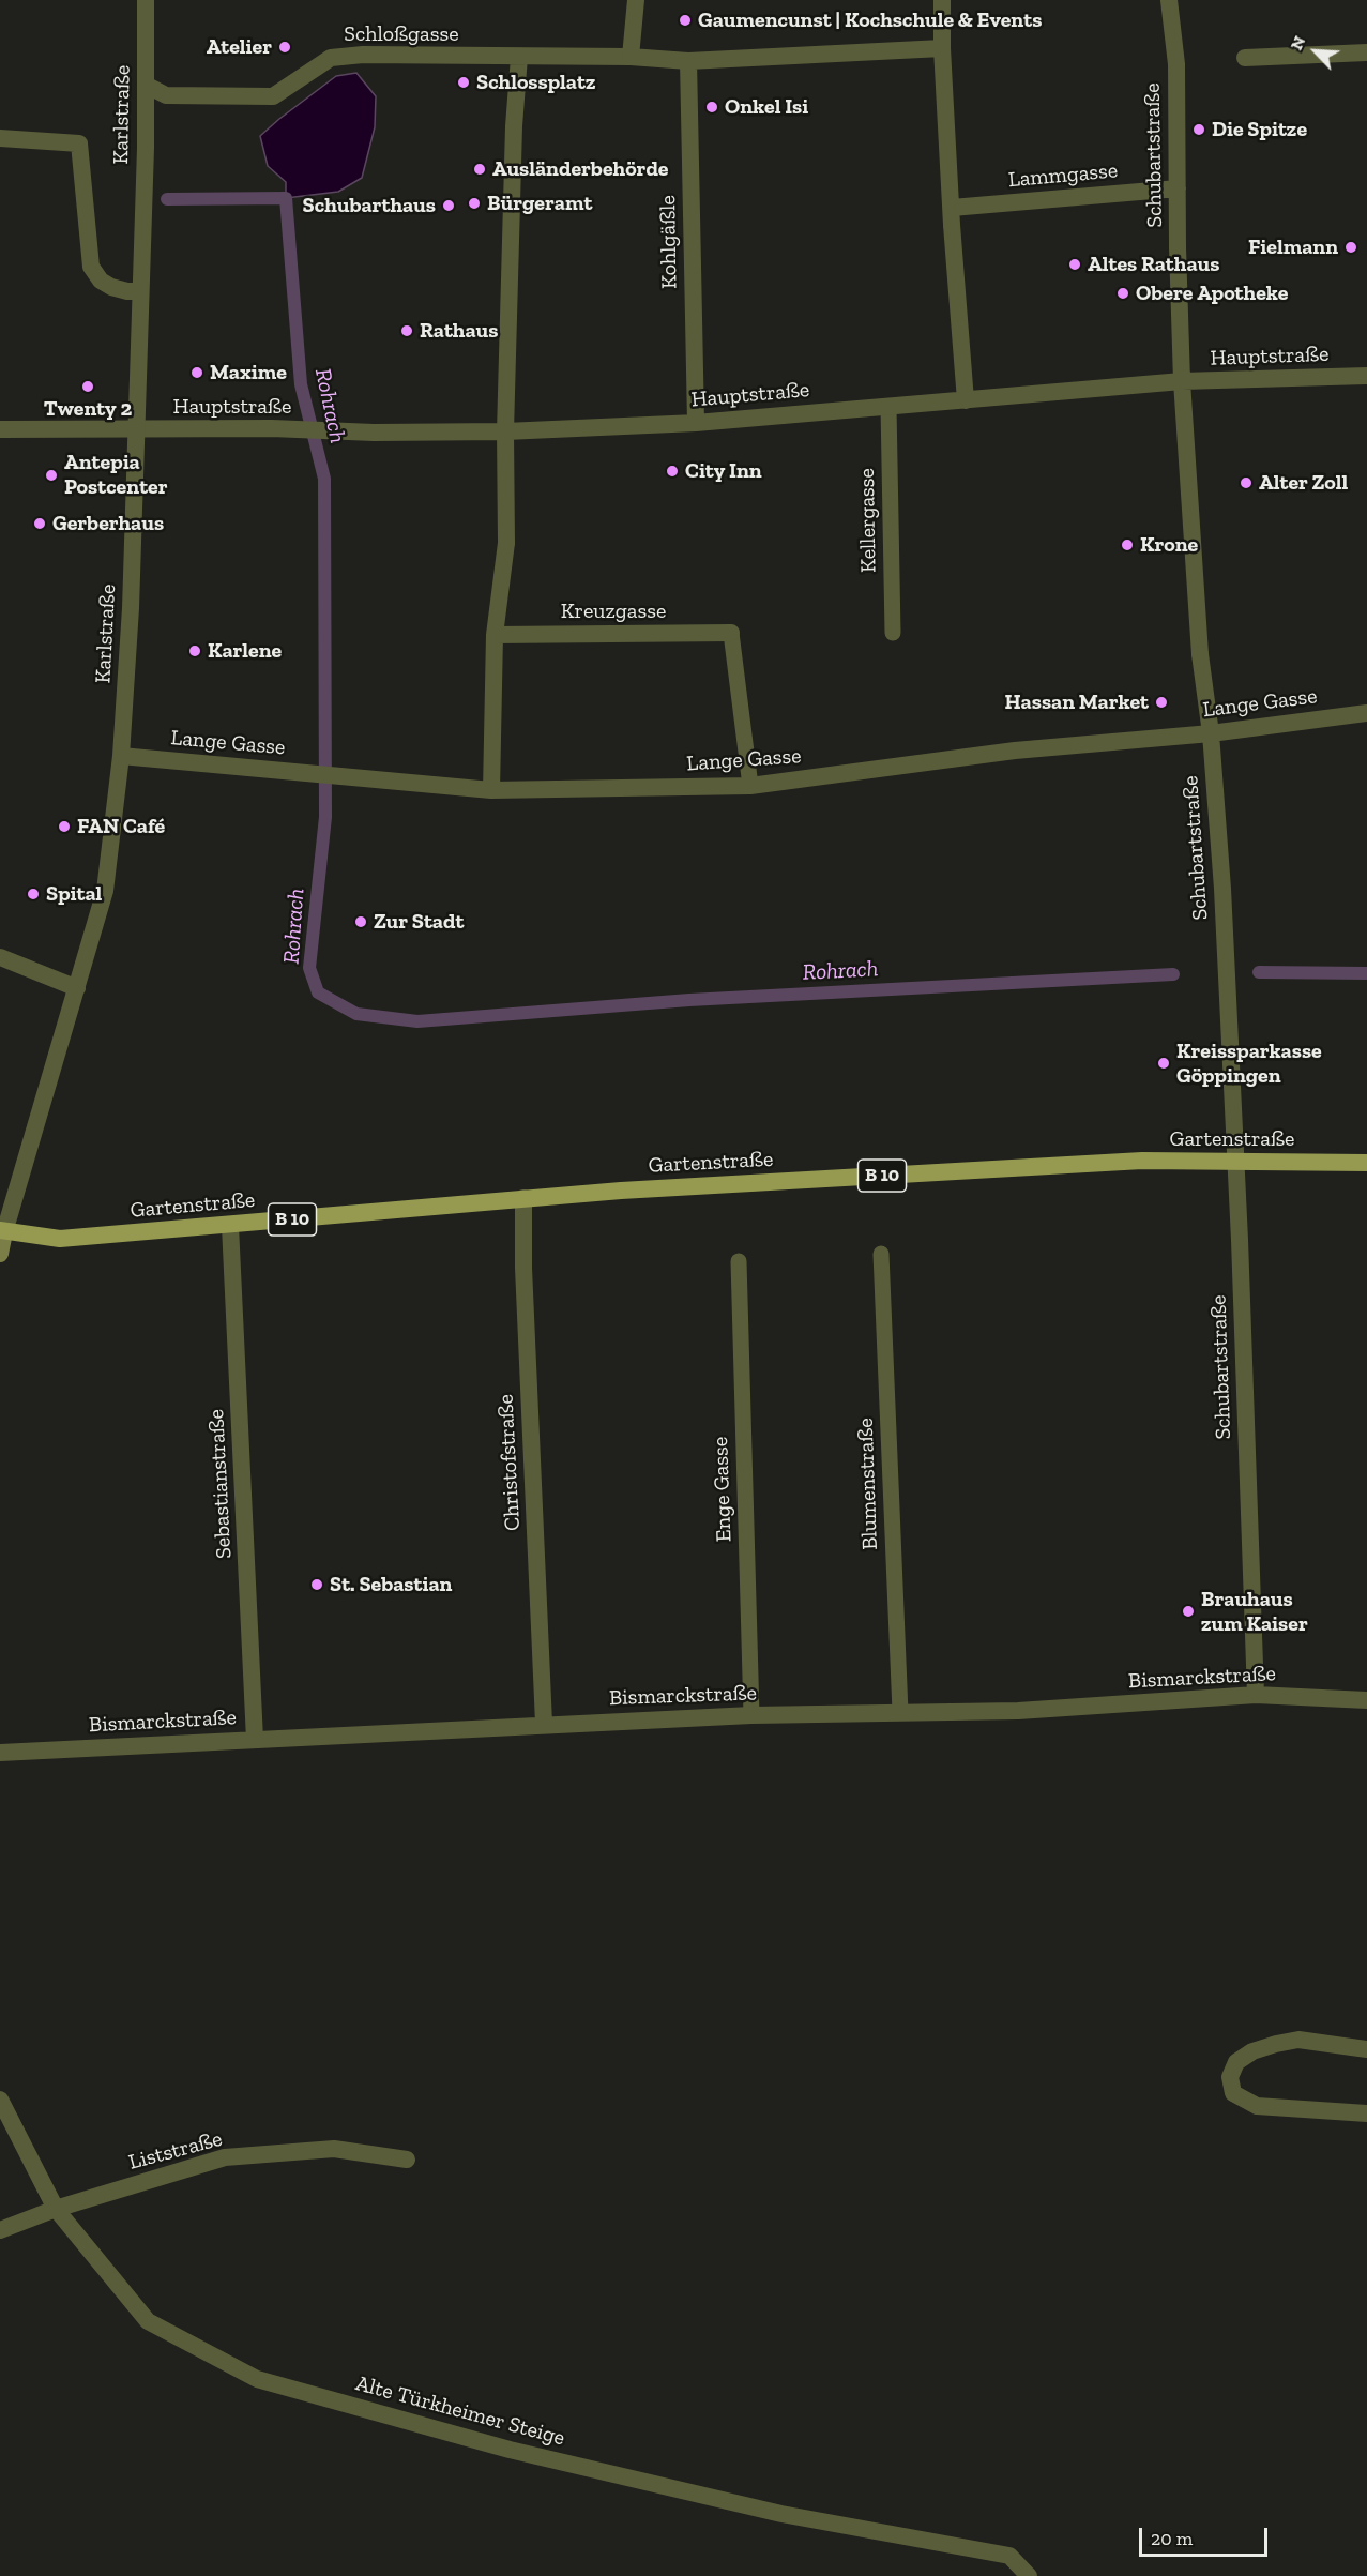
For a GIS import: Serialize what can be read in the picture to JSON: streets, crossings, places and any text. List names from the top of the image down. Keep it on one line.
{"streets":{"main road":["Karlstraße","Gartenstraße","B 10"],"street":["Schloßgasse","Schubartstraße","Lammgasse","Kohlgäßle","Hauptstraße","Kreuzgasse","Lange Gasse","Christofstraße","Sebastianstraße","Bismarckstraße","Liststraße","Alte Türkheimer Steige"],"lane":["Kellergasse","Blumenstraße","Enge Gasse"]},"crossings":[["Schloßgasse","Karlstraße"],["Schloßgasse","Kohlgäßle"],["Karlstraße","Hauptstraße"],["Karlstraße","Lange Gasse"],["Karlstraße","Gartenstraße"],["Schubartstraße","Lammgasse"],["Schubartstraße","Hauptstraße"],["Schubartstraße","Lange Gasse"],["Schubartstraße","Gartenstraße"],["Schubartstraße","Bismarckstraße"],["Kohlgäßle","Hauptstraße"],["Hauptstraße","Kellergasse"],["Gartenstraße","Christofstraße"],["Gartenstraße","Sebastianstraße"],["Christofstraße","Bismarckstraße"],["Sebastianstraße","Bismarckstraße"],["Blumenstraße","Bismarckstraße"],["Enge Gasse","Bismarckstraße"],["Liststraße","Alte Türkheimer Steige"]],"water":["Rohrach"],"places":["Gaumencunst | Kochschule & Events","Atelier","Schlossplatz","Onkel Isi","Die Spitze","Ausländerbehörde","Bürgeramt","Schubarthaus","Fielmann","Altes Rathaus","Obere Apotheke","Rathaus","Maxime","Twenty 2","City Inn","Antepia Postcenter","Alter Zoll","Gerberhaus","Krone","Karlene","Hassan Market","FAN Café","Spital","Zur Stadt","Kreissparkasse Göppingen","St. Sebastian","Brauhaus zum Kaiser"],"scale_bar":"20 m","north":"top left"}
